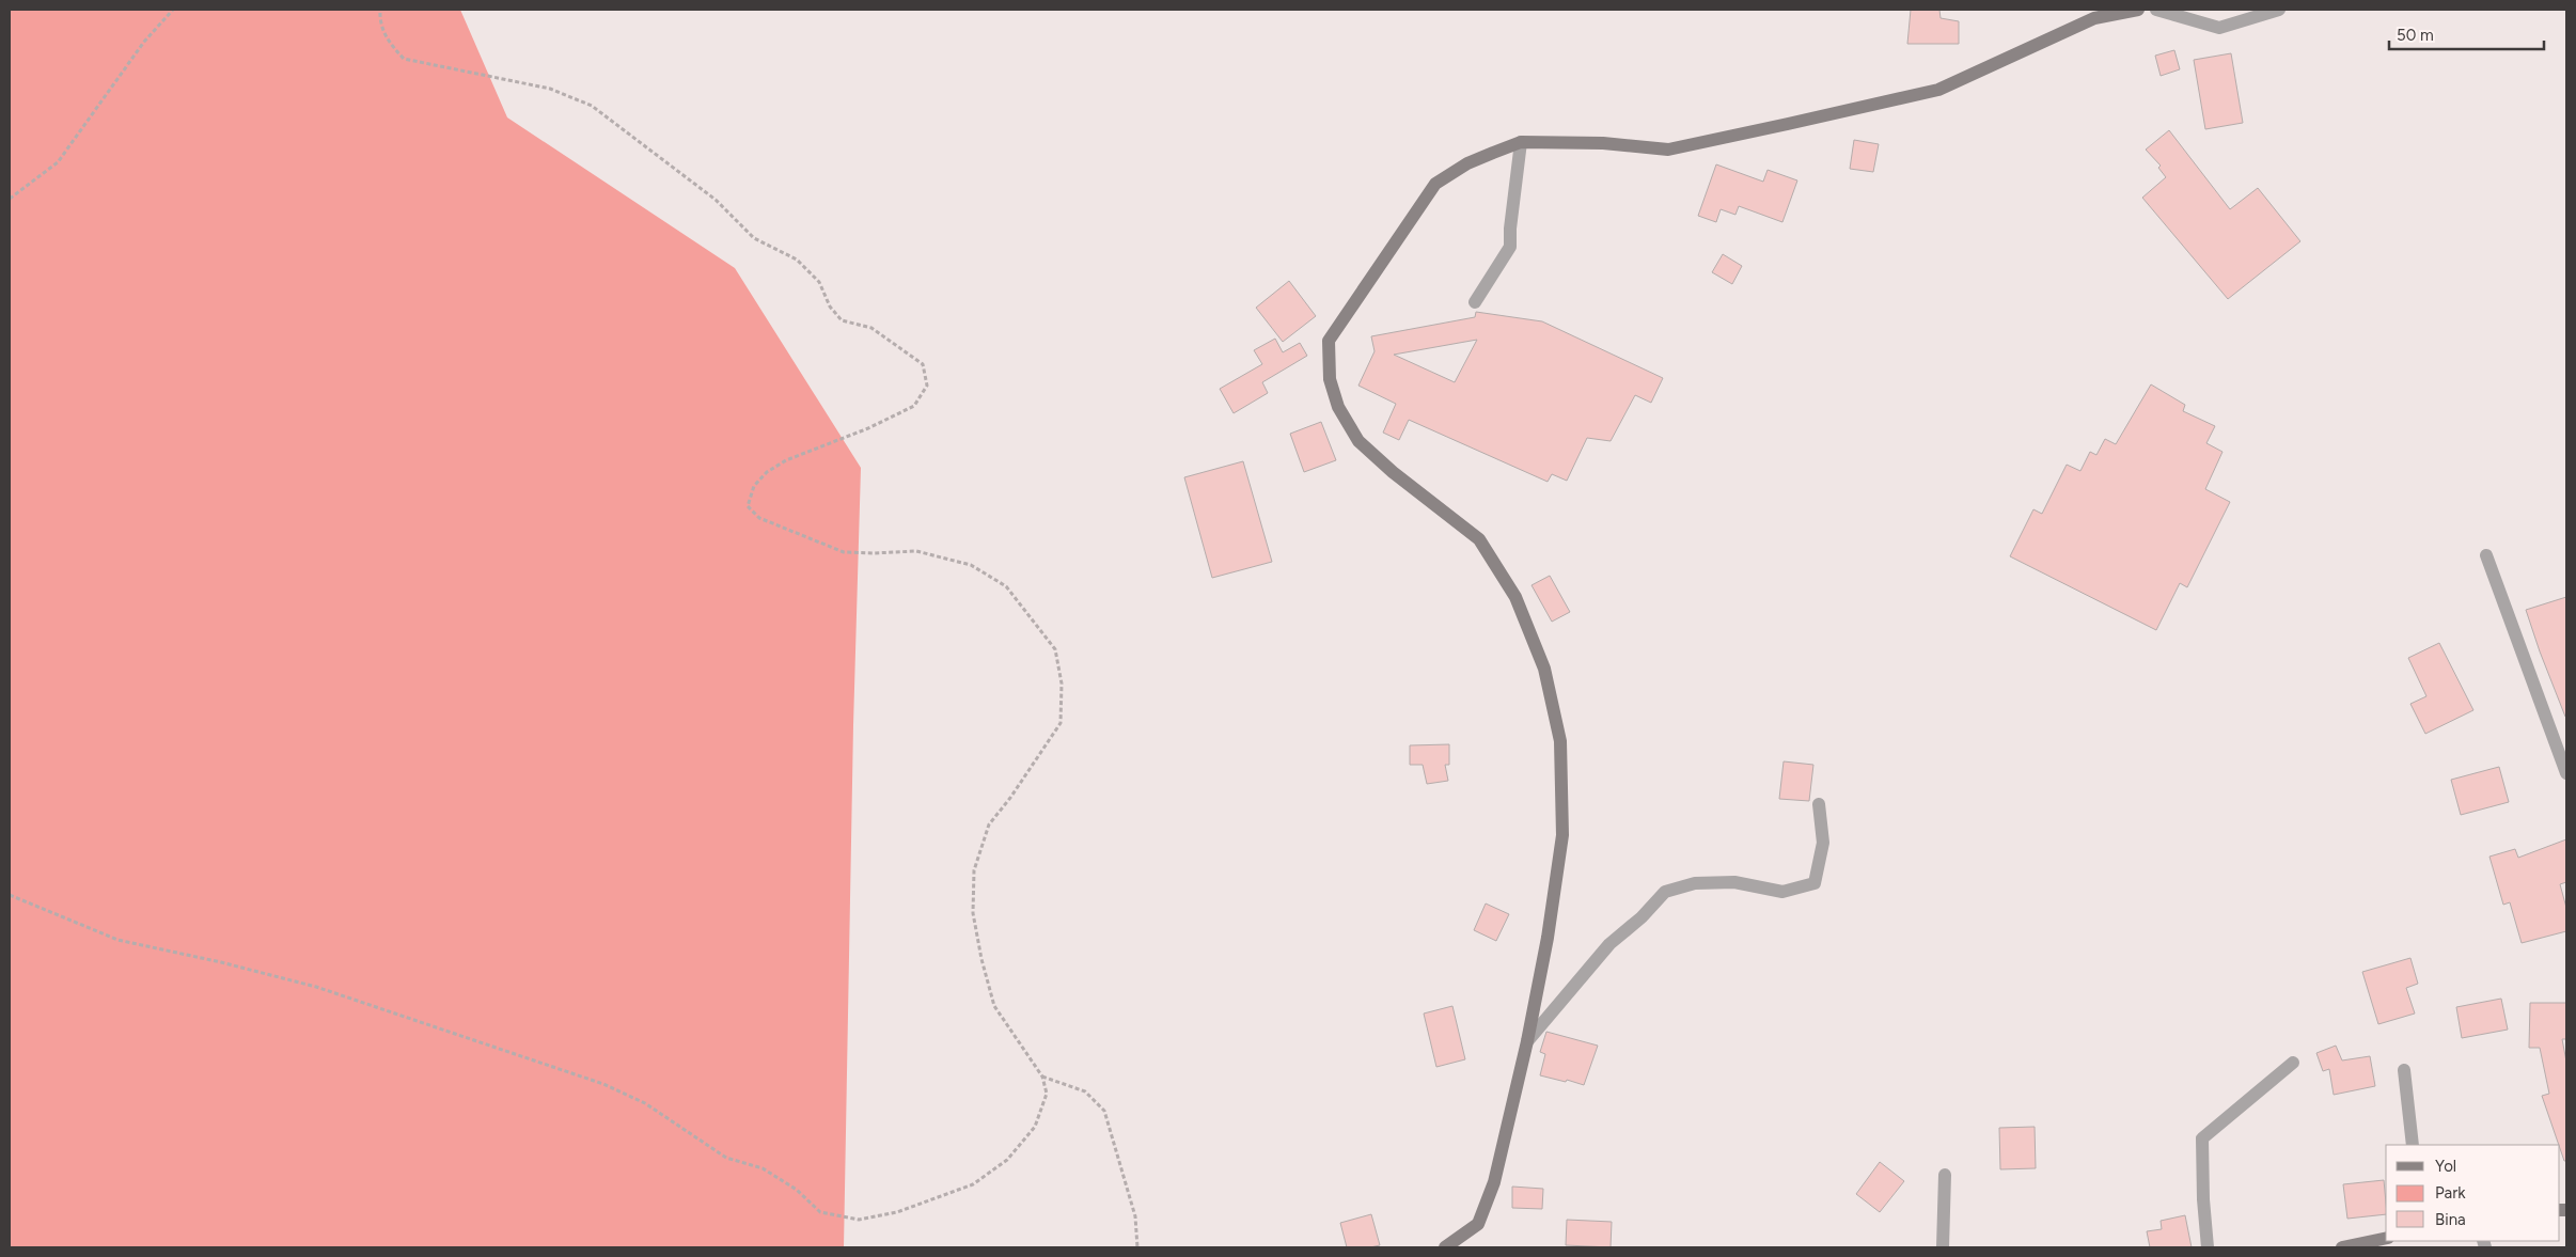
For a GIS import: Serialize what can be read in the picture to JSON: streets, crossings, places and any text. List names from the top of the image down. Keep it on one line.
{"legend":["Yol","Park","Bina"],"scale_bar":"50 m"}
